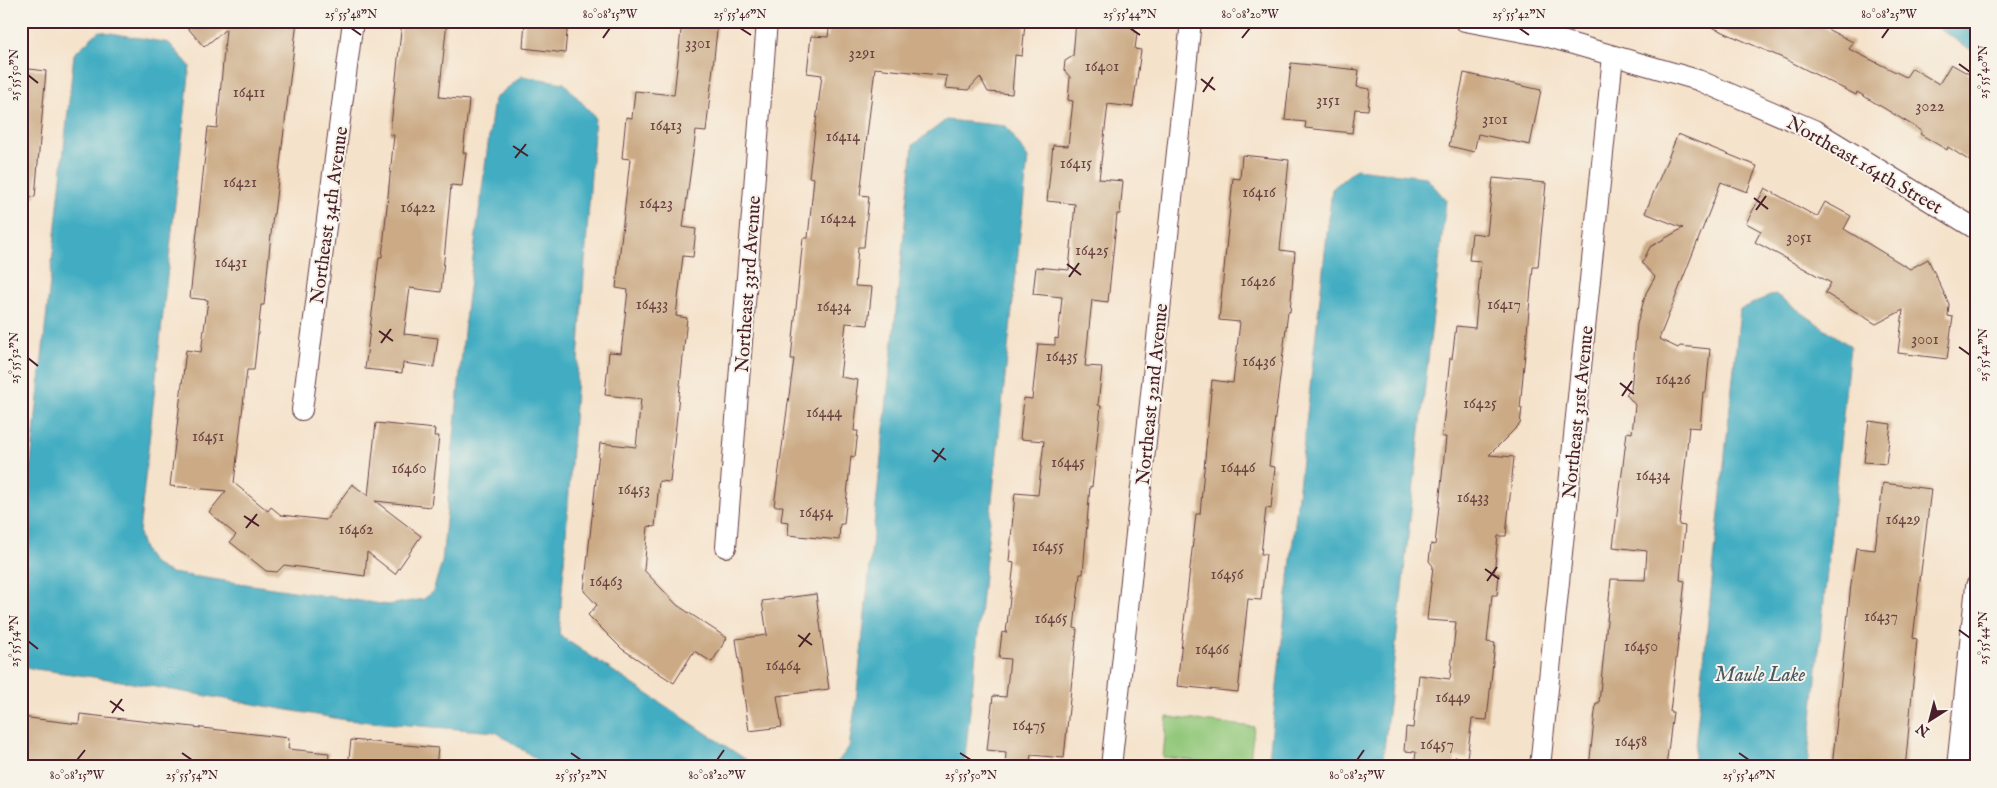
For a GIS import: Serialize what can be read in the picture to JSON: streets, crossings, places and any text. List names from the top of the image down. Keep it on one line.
{"streets":{"street":["Northeast 164th Street","Northeast 34th Avenue","Northeast 33rd Avenue","Northeast 32nd Avenue","Northeast 31st Avenue"]},"crossings":[["Northeast 164th Street","Northeast 31st Avenue"]],"water":["Maule Lake"],"house_numbers":["3301","3291","16401","16411","3151","3022","3101","16413","16414","16415","16421","16416","16423","16422","16424","3051","16425","16431","16426","16433","16417","16434","3001","16435","16436","16426","16425","16444","16451","16445","16446","16460","16434","16453","16433","16454","16429","16462","16455","16456","16463","16437","16465","16450","16466","16464","16449","16475","16458","16457"],"north":"bottom left","coordinates":["25°55'48\"N","80°08'15\"W","25°55'46\"N","25°55'44\"N","80°08'20\"W","25°55'42\"N","80°08'25\"W","25°55'40\"N","25°55'50\"N","25°55'52\"N","25°55'54\"N"]}
